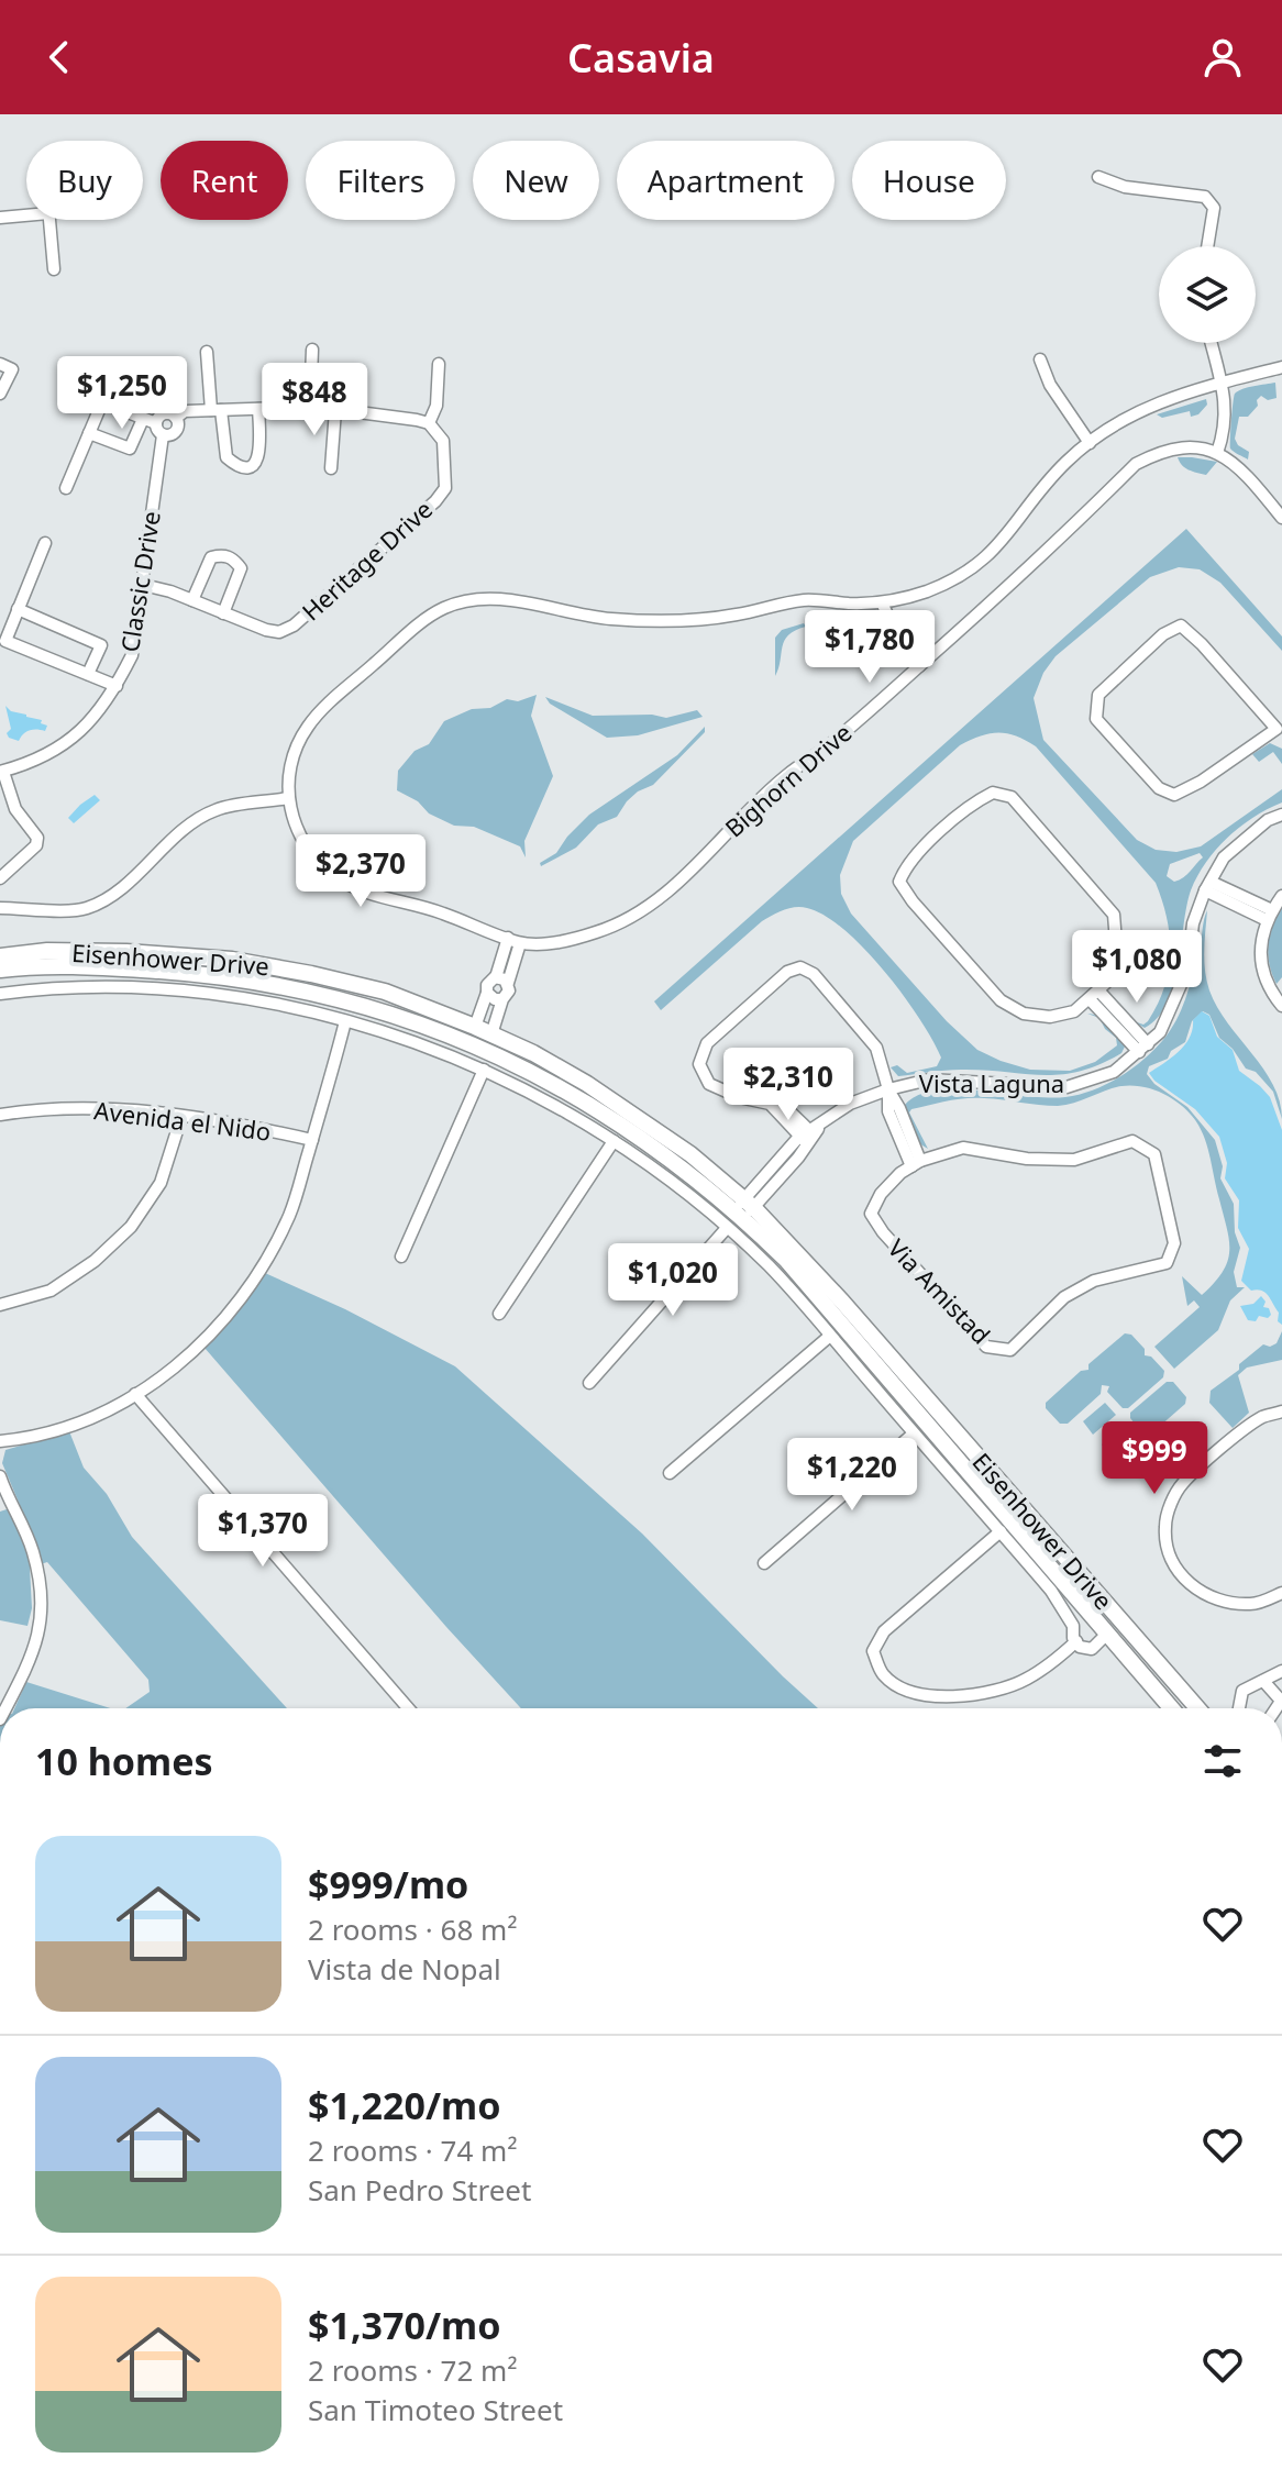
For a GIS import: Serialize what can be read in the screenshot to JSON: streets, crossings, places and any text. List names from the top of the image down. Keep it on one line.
{"streets":{"main road":["Eisenhower Drive"],"street":["Heritage Drive","Classic Drive","Bighorn Drive","Vista Laguna","Avenida el Nido","Via Amistad"]},"crossings":[["Heritage Drive","Classic Drive"],["Eisenhower Drive","Vista Laguna"]],"page":{"header":"Casavia","chip":["Buy","Rent","Filters","New","Apartment","House"],"price":["$1,250","$848","$1,780","$2,370","$1,080","$2,310","$1,020","$999","$1,220","$1,370"],"heading":"10 homes","list":[{"name":"$999/mo","note":"2 rooms · 68 m² · Vista de Nopal"},{"name":"$1,220/mo","note":"2 rooms · 74 m² · San Pedro Street"},{"name":"$1,370/mo","note":"2 rooms · 72 m² · San Timoteo Street"}]}}
